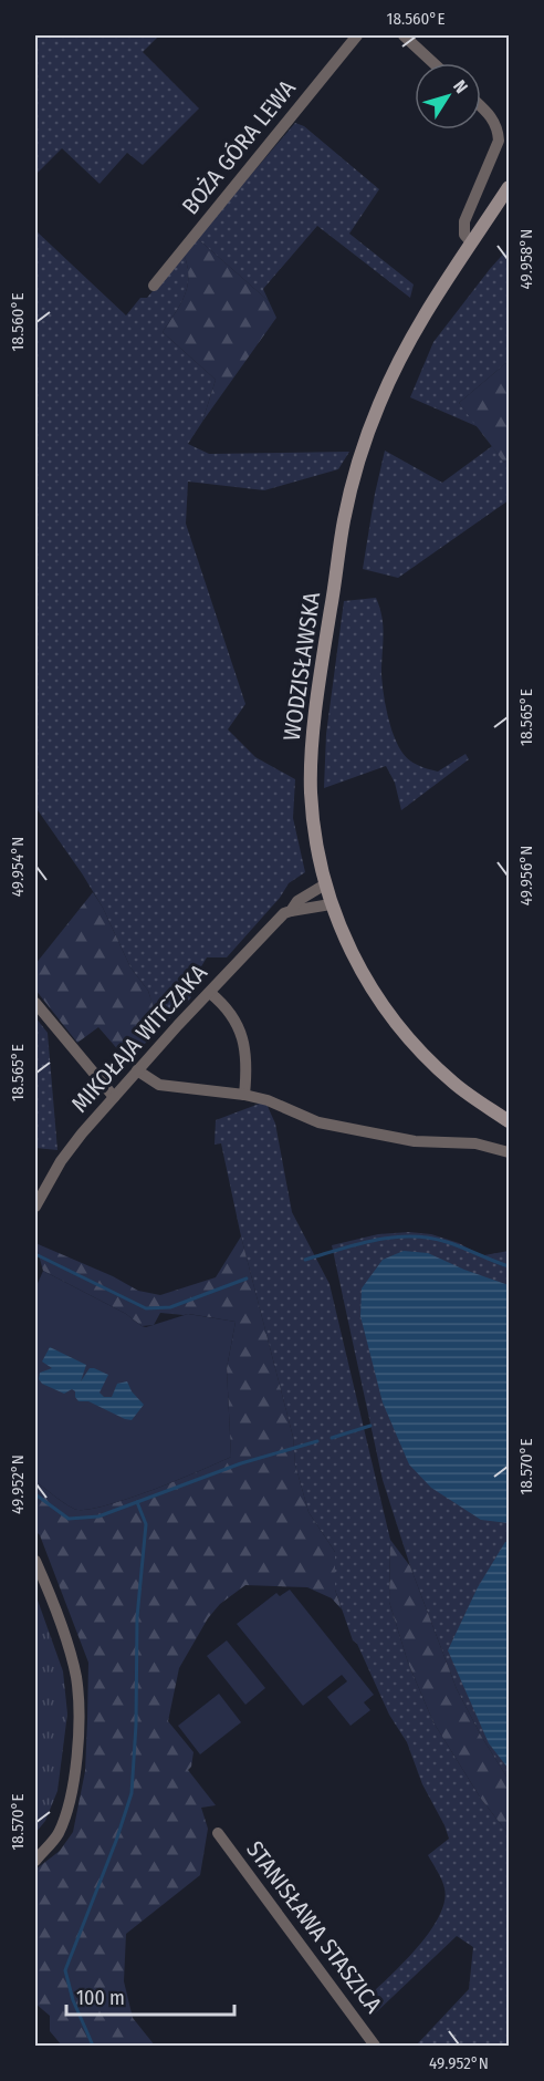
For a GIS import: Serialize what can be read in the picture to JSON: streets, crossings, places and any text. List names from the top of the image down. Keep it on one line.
{"streets":{"main road":["WODZISŁAWSKA"],"street":["BOŻA GÓRA LEWA","MIKOŁAJA WITCZAKA","STANISŁAWA STASZICA"]},"crossings":[["WODZISŁAWSKA","MIKOŁAJA WITCZAKA"]],"scale_bar":"100 m","north":"top right","coordinates":["18.560°E","49.958°N","18.565°E","49.954°N","49.956°N","18.570°E","49.952°N"]}
